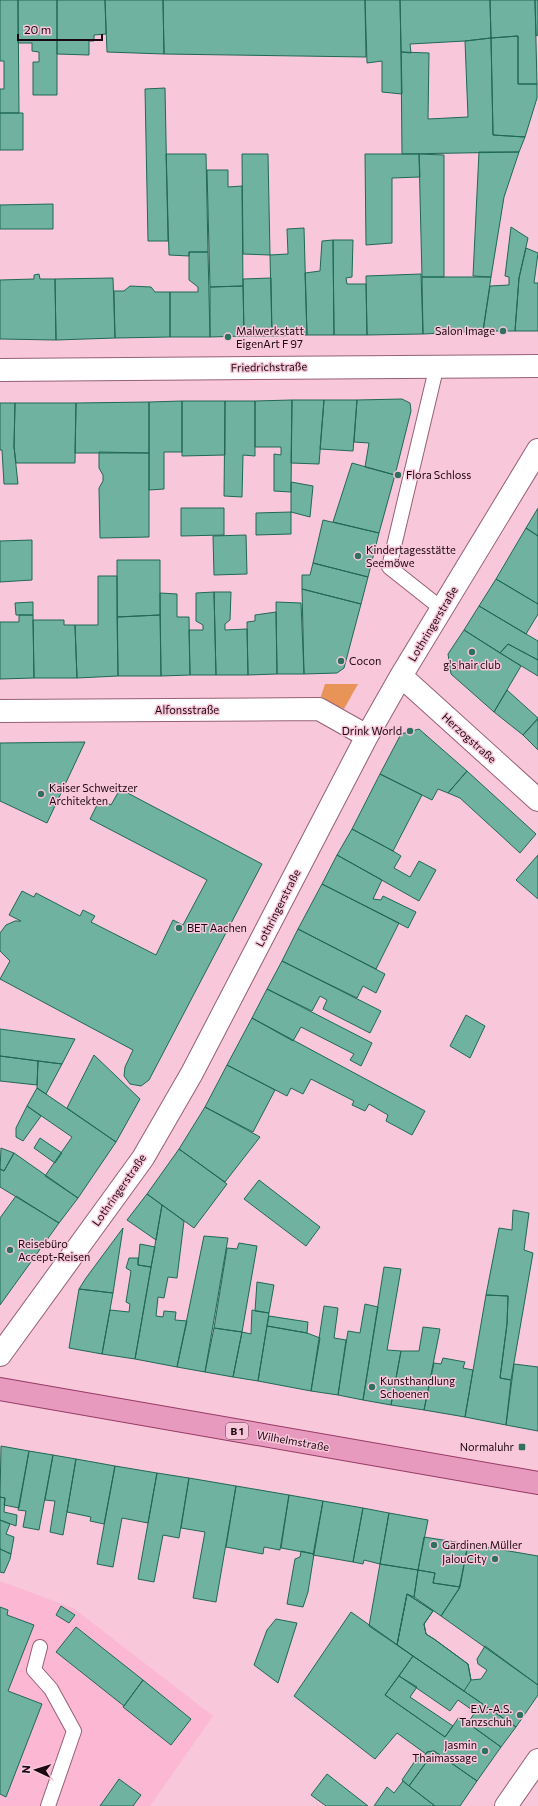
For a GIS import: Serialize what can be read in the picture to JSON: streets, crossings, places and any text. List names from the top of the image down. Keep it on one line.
{"streets":{"main road":["B 1","Wilhelmstraße"],"street":["Friedrichstraße","Lothringerstraße","Alfonsstraße","Herzogstraße"]},"crossings":[["Lothringerstraße","Alfonsstraße"],["Lothringerstraße","Herzogstraße"]],"places":{"other":["Salon Image","Malwerkstatt EigenArt F 97","Flora Schloss","Kindertagesstätte Seemöwe","g's hair club","Cocon","Drink World","Kaiser Schweitzer Architekten","BET Aachen","Reisebüro Accept-Reisen","Kunsthandlung Schoenen","Gardinen Müller","JalouCity","E.V.-A.S. Tanzschuh","Jasmin Thaimassage"],"transit":["Normaluhr"]},"scale_bar":"20 m","north":"left"}
